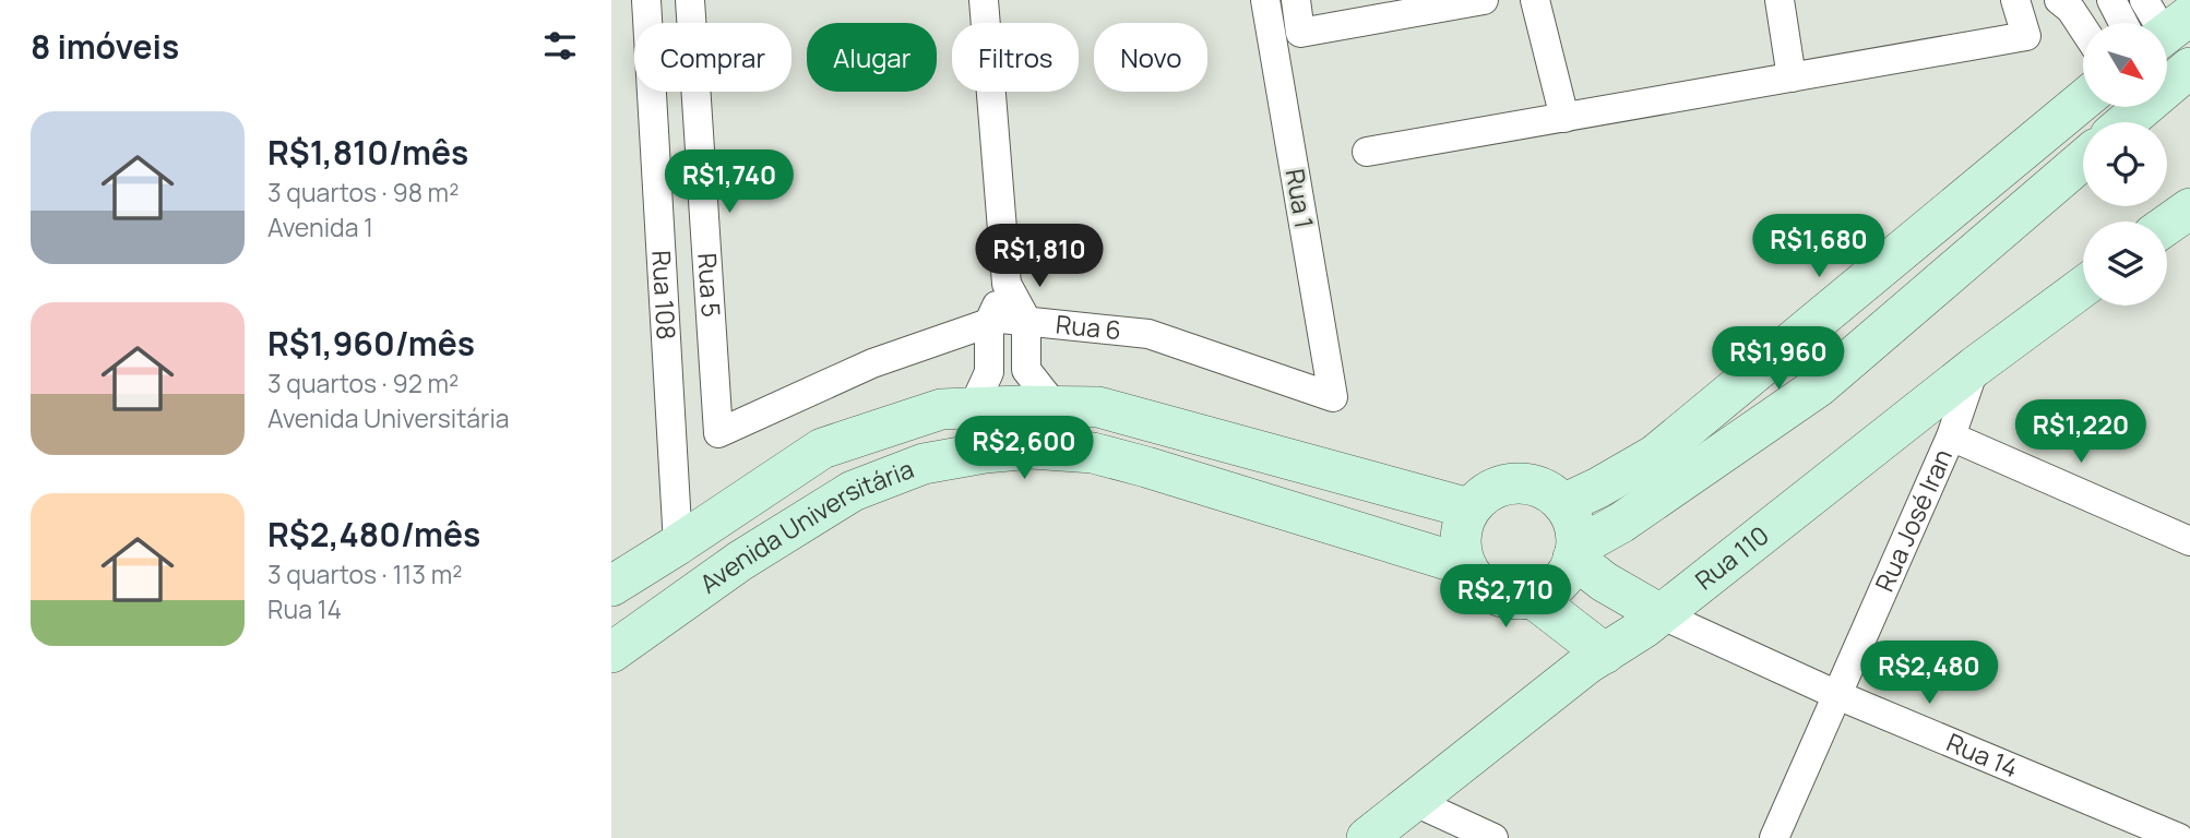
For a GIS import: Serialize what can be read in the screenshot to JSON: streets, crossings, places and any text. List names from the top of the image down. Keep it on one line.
{"streets":{"street":["Rua 1","Rua 5","Rua 108","Rua 6","Rua José Iran","Avenida Universitária","Rua 110","Rua 14"]},"crossings":[["Rua 1","Rua 6"],["Rua 5","Rua 6"],["Rua 108","Avenida Universitária"],["Rua José Iran","Rua 110"],["Rua José Iran","Rua 14"],["Rua 110","Rua 14"]],"north":"bottom right","page":{"heading":"8 imóveis","chip":["Comprar","Alugar","Filtros","Novo"],"list":[{"name":"R$1,810/mês","note":"3 quartos · 98 m² · Avenida 1"},{"name":"R$1,960/mês","note":"3 quartos · 92 m² · Avenida Universitária"},{"name":"R$2,480/mês","note":"3 quartos · 113 m² · Rua 14"}],"price":["R$1,740","R$1,680","R$1,810","R$1,960","R$1,220","R$2,600","R$2,710","R$2,480"]}}
